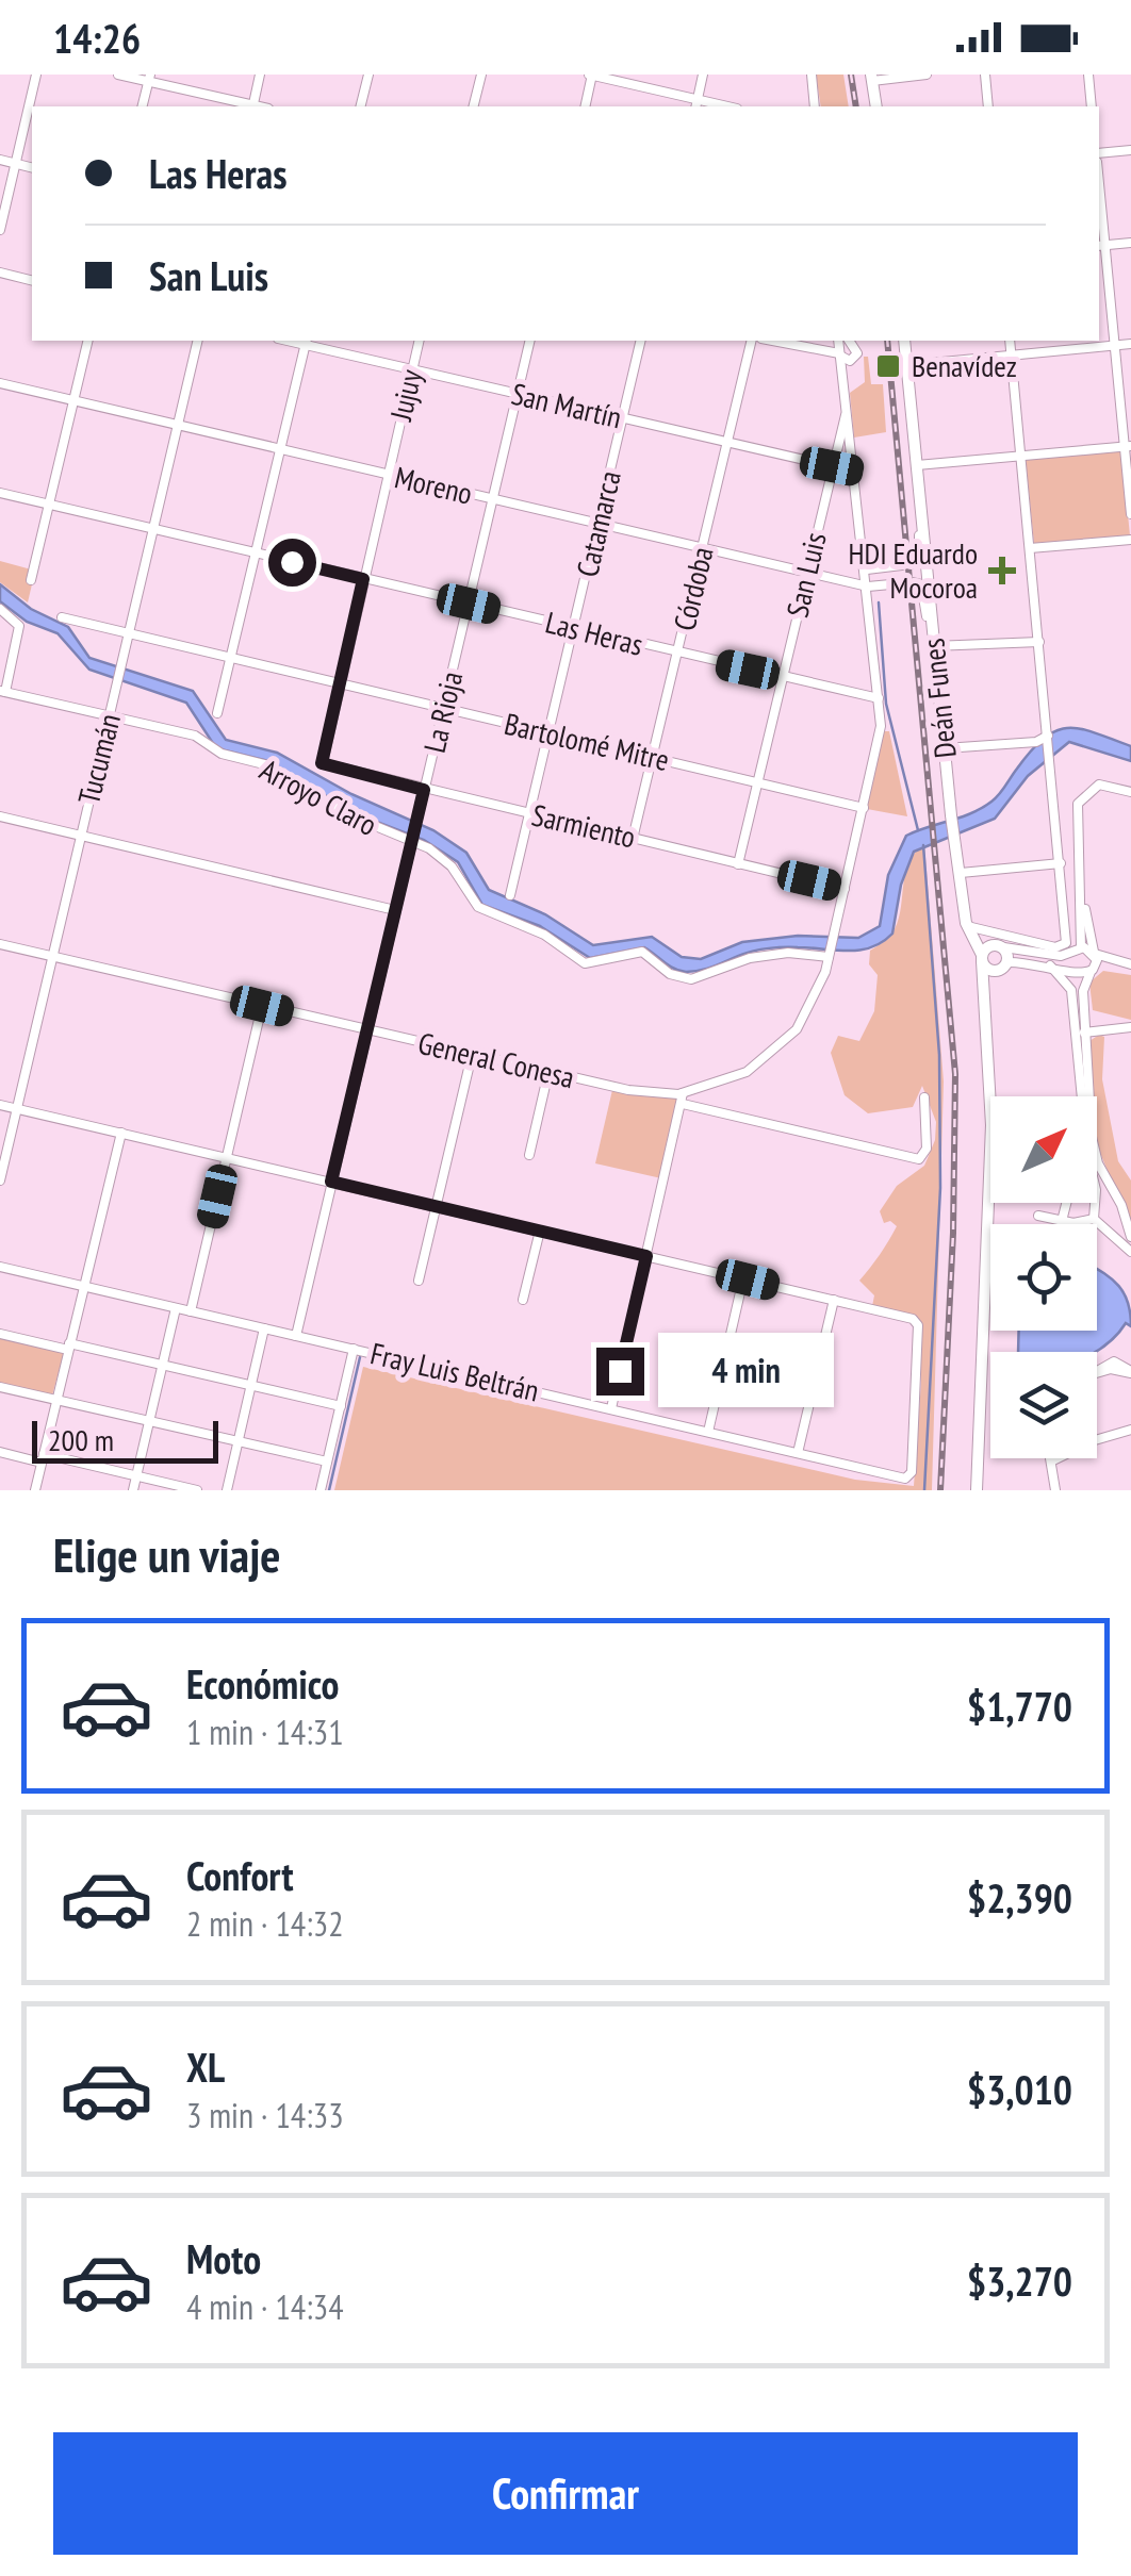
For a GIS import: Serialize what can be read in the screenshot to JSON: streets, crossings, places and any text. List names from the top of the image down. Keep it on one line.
{"streets":{"main road":["Deán Funes"],"street":["Jujuy","San Martín","Moreno","Catamarca","San Luis","Córdoba","Las Heras","La Rioja","Bartolomé Mitre","Tucumán","Arroyo Claro","Sarmiento","General Conesa","Fray Luis Beltrán"]},"crossings":[["Jujuy","San Martín"],["Jujuy","Moreno"],["Jujuy","Las Heras"],["Jujuy","Bartolomé Mitre"],["Jujuy","Sarmiento"],["San Martín","Catamarca"],["San Martín","San Luis"],["San Martín","Córdoba"],["San Martín","La Rioja"],["Moreno","Catamarca"],["Moreno","San Luis"],["Moreno","Córdoba"],["Moreno","Deán Funes"],["Moreno","La Rioja"],["Moreno","Tucumán"],["Catamarca","Las Heras"],["Catamarca","Bartolomé Mitre"],["Catamarca","Sarmiento"],["San Luis","Las Heras"],["San Luis","Bartolomé Mitre"],["San Luis","Sarmiento"],["Córdoba","Las Heras"],["Córdoba","Bartolomé Mitre"],["Córdoba","Sarmiento"],["Las Heras","La Rioja"],["Las Heras","Tucumán"],["La Rioja","Bartolomé Mitre"],["La Rioja","Arroyo Claro"],["La Rioja","Sarmiento"],["La Rioja","General Conesa"],["La Rioja","Fray Luis Beltrán"],["Bartolomé Mitre","Tucumán"],["Tucumán","Arroyo Claro"],["Tucumán","General Conesa"]],"places":{"transit":["Benavídez"],"health":["HDI Eduardo Mocoroa"]},"scale_bar":"200 m","north":"top right","page":{"status":"14:26","banner":["Las Heras","San Luis"],"bubble":"4 min","scale":"200 m","heading":"Elige un viaje","list":[{"name":"Económico","note":"1 min · 14:31","value":"$1,770"},{"name":"Confort","note":"2 min · 14:32","value":"$2,390"},{"name":"XL","note":"3 min · 14:33","value":"$3,010"},{"name":"Moto","note":"4 min · 14:34","value":"$3,270"}],"buttons":"Confirmar"}}
